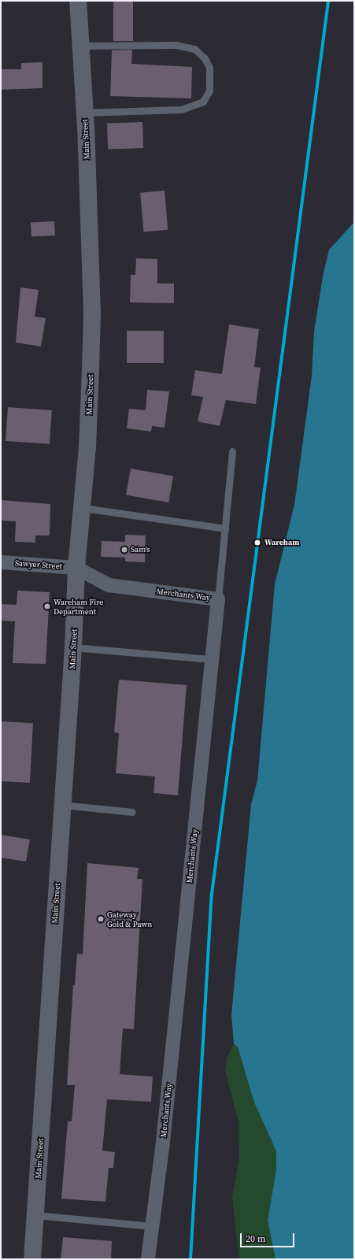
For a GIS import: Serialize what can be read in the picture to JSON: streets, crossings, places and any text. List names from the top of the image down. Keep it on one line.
{"streets":{"main road":["Main Street"],"street":["Sawyer Street","Merchants Way"]},"crossings":[["Main Street","Sawyer Street"],["Main Street","Merchants Way"],["Sawyer Street","Merchants Way"]],"places":["Wareham","Sam's","Wareham Fire Department","Gateway Gold & Pawn"],"scale_bar":"20 m"}
